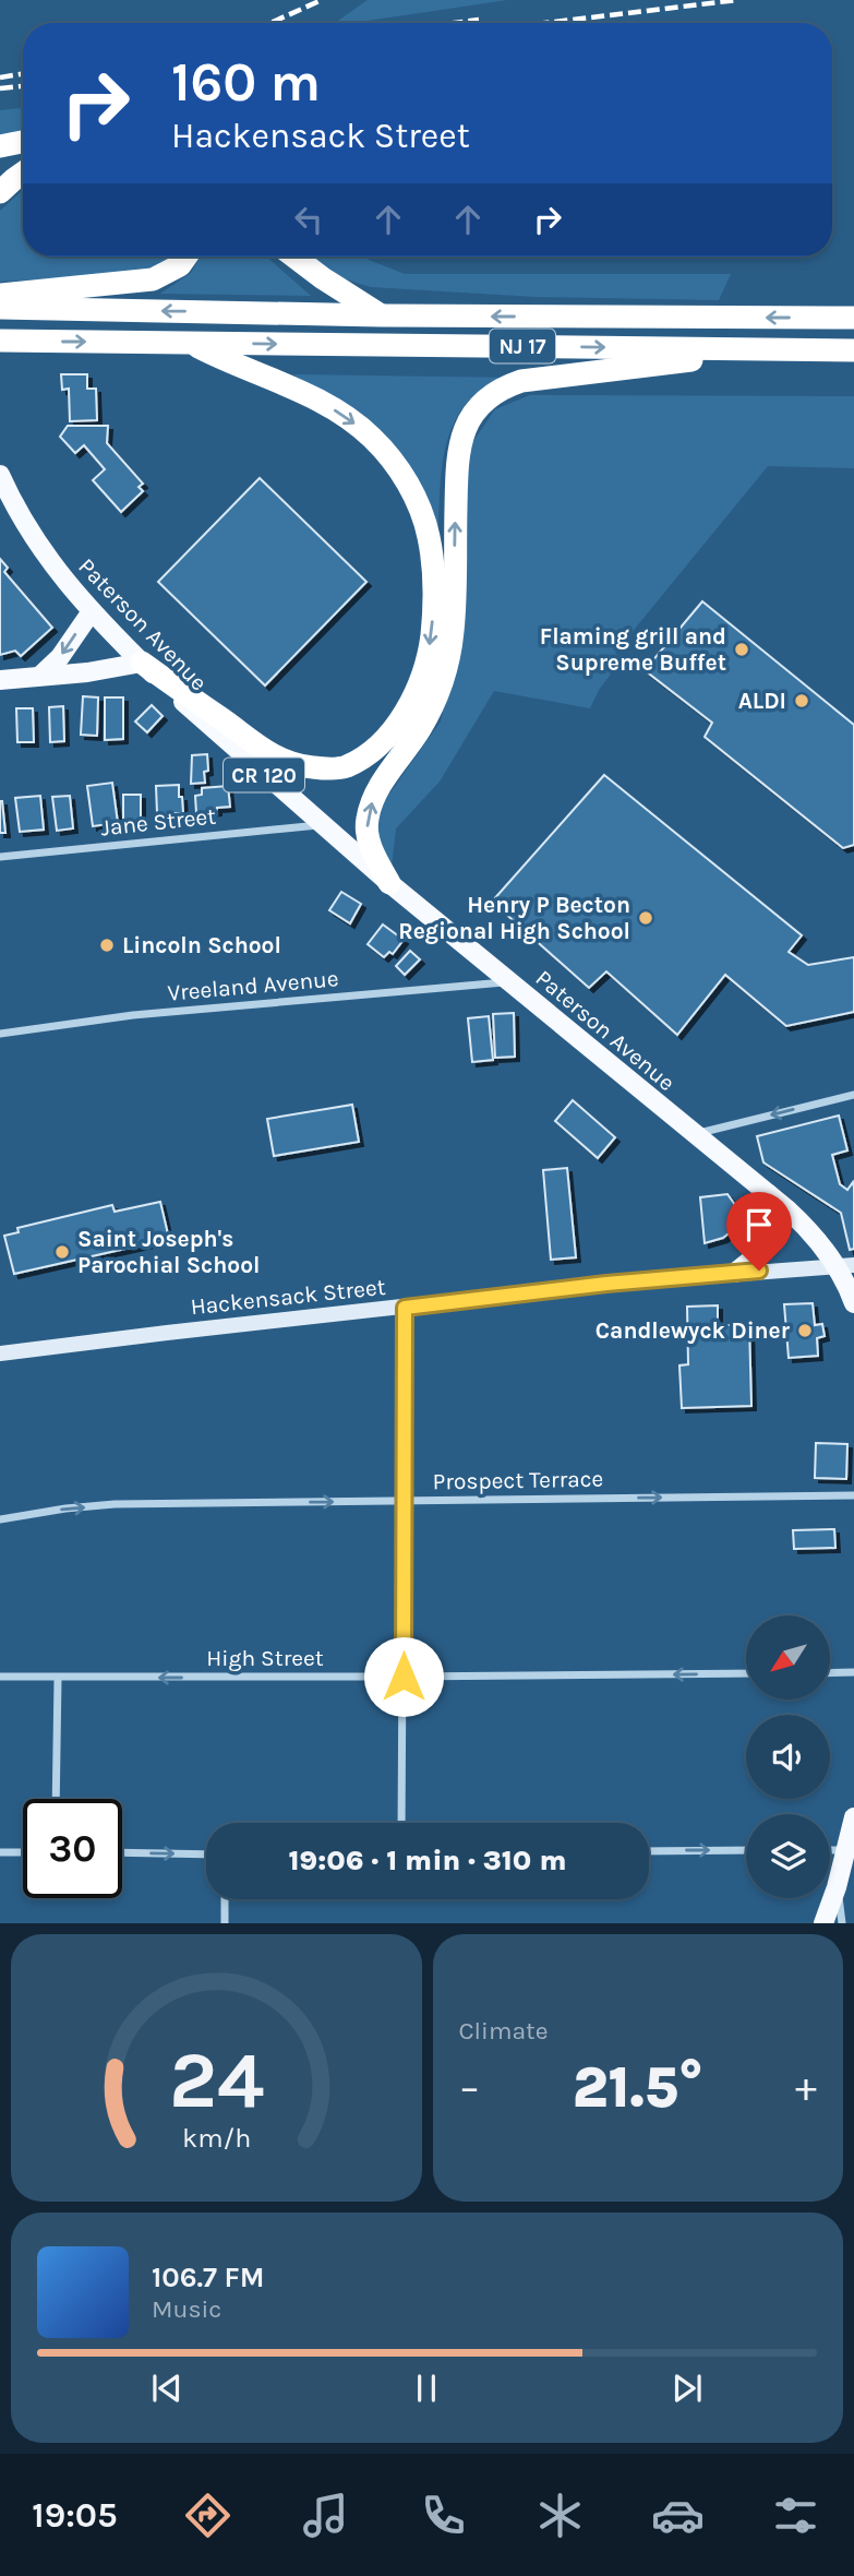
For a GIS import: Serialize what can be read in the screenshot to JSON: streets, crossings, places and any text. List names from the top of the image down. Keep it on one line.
{"streets":{"highway":["NJ 17"],"main road":["Paterson Avenue","CR 120","Hackensack Street"],"street":["Jane Street","Vreeland Avenue","Prospect Terrace","High Street"]},"crossings":[["Paterson Avenue","Jane Street"],["Paterson Avenue","Vreeland Avenue"],["Paterson Avenue","Hackensack Street"]],"one_way":["Prospect Terrace","High Street"],"places":["Flaming grill and Supreme Buffet","ALDI","Henry P Becton Regional High School","Lincoln School","Saint Joseph's Parochial School","Candlewyck Diner"],"north":"bottom left","page":{"turn":["160 m","Hackensack Street"],"limit":"30","trip":"19:06 · 1 min · 310 m","tile":"Climate","heat":["−","21.5°","+"],"song":["106.7 FM","Music"],"tabs":"19:05","gauge":["24","km/h"]}}
